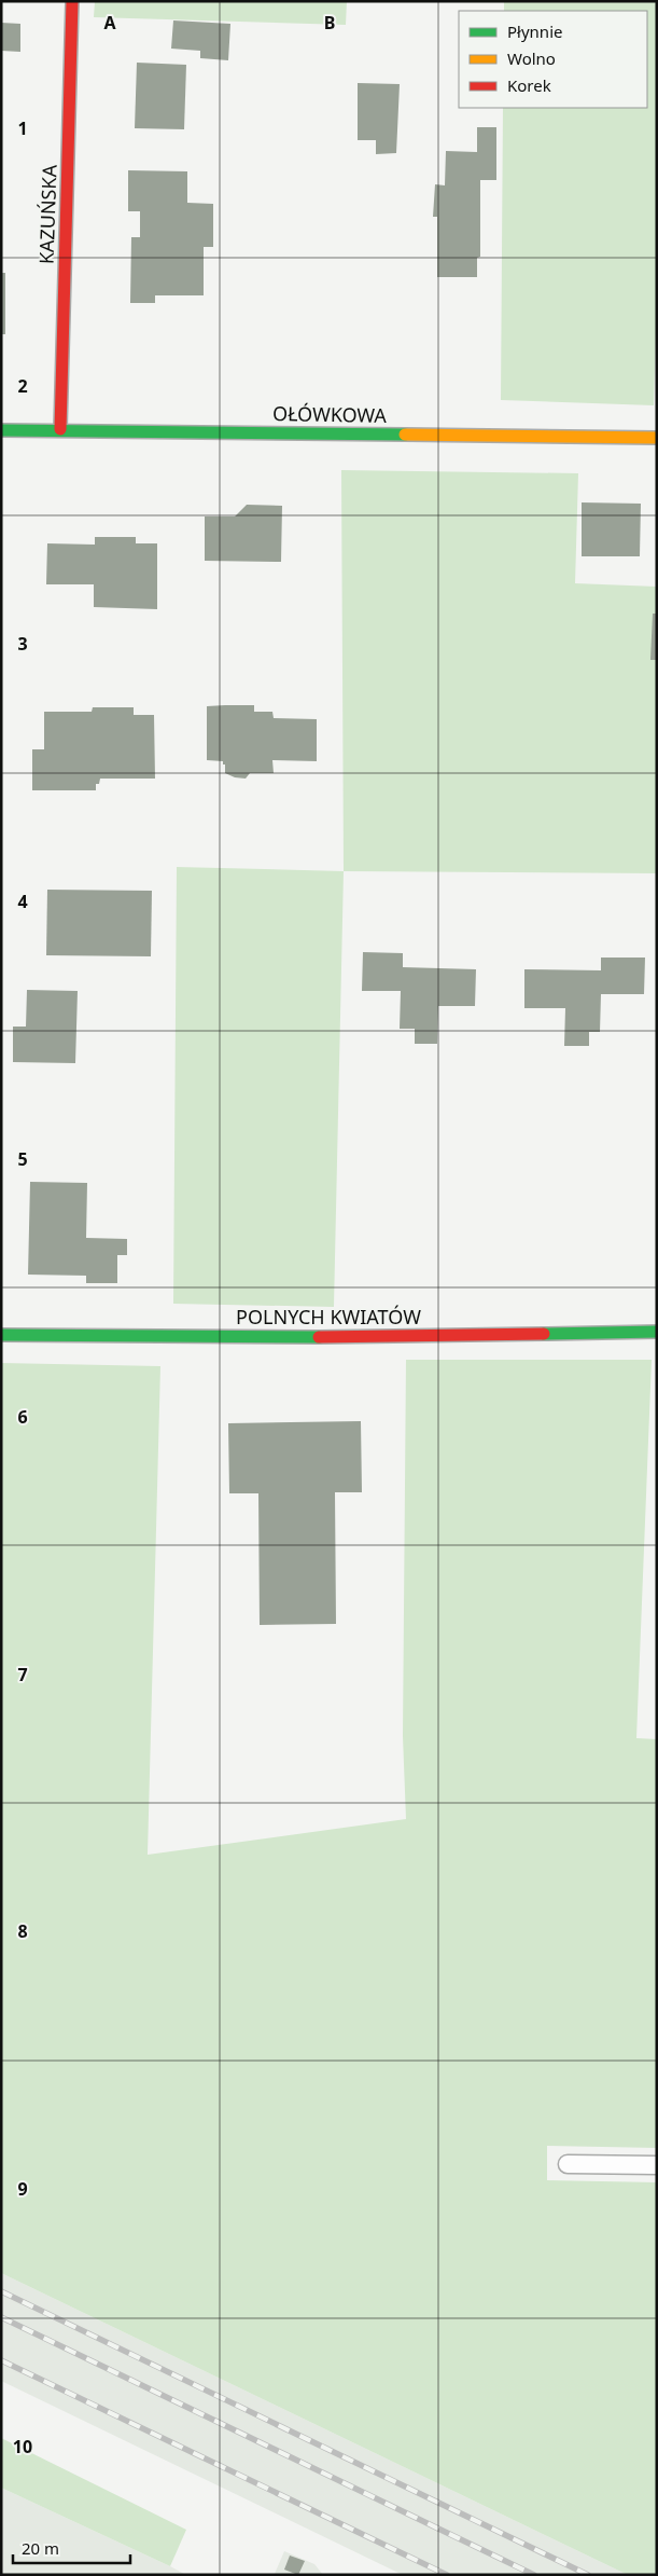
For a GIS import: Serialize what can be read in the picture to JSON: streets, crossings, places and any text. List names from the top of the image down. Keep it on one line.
{"streets":{"street":["KAZUŃSKA","OŁÓWKOWA","POLNYCH KWIATÓW"]},"crossings":[["KAZUŃSKA","OŁÓWKOWA"]],"legend":["Płynnie","Wolno","Korek"],"scale_bar":"20 m","grid":{"columns":["A","B"],"rows":["1","2","3","4","5","6","7","8","9","10"]}}
